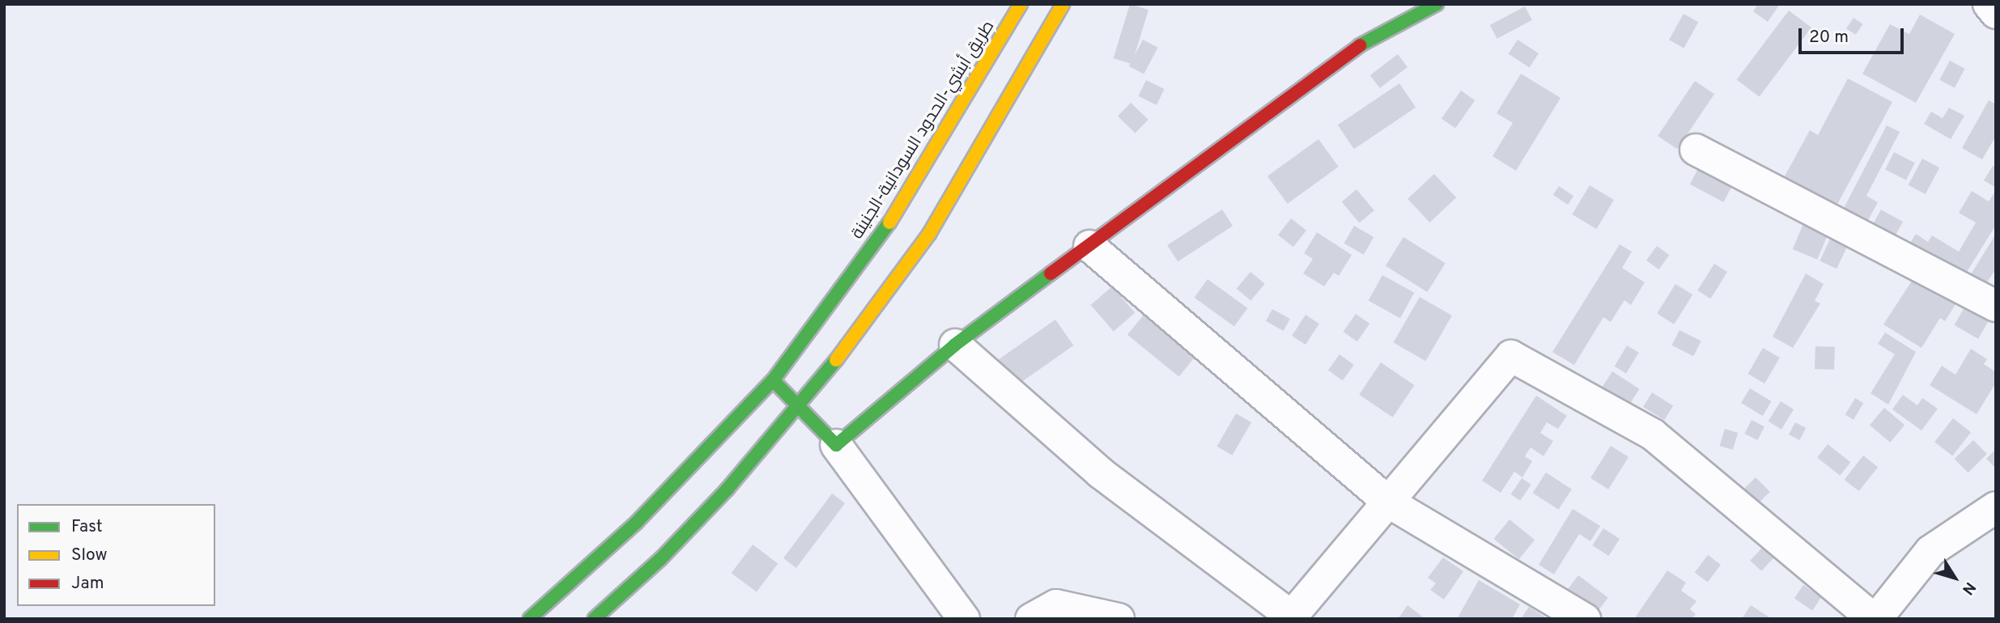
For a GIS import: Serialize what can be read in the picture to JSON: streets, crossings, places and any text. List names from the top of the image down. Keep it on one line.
{"streets":{"main road":["طريق أبشي-الحدود السودانية-الجنينة"]},"legend":["Fast","Slow","Jam"],"scale_bar":"20 m","north":"bottom right"}
